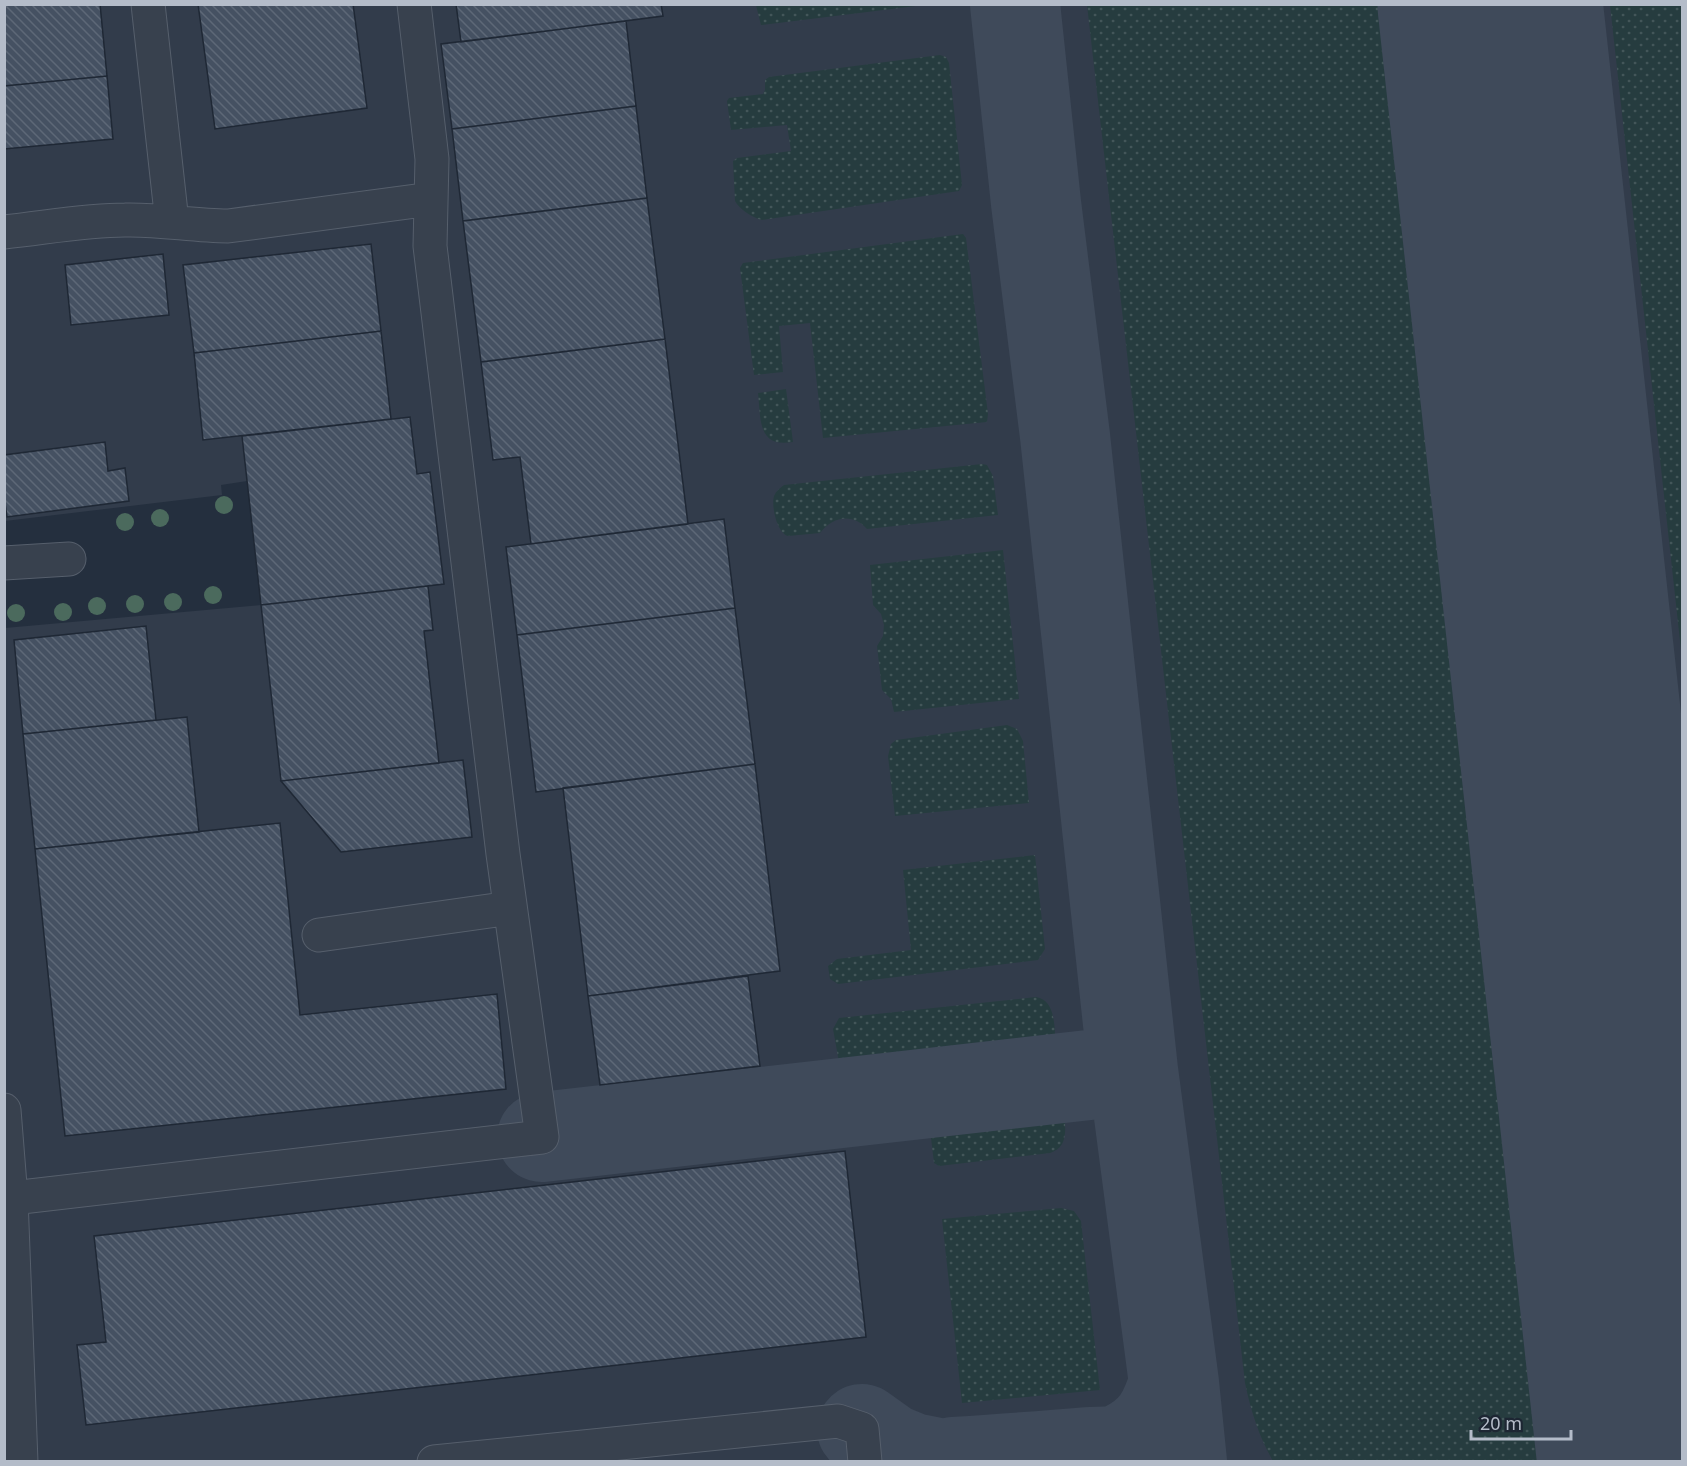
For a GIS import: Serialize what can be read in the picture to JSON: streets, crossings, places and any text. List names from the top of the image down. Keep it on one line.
{"scale_bar":"20 m"}
